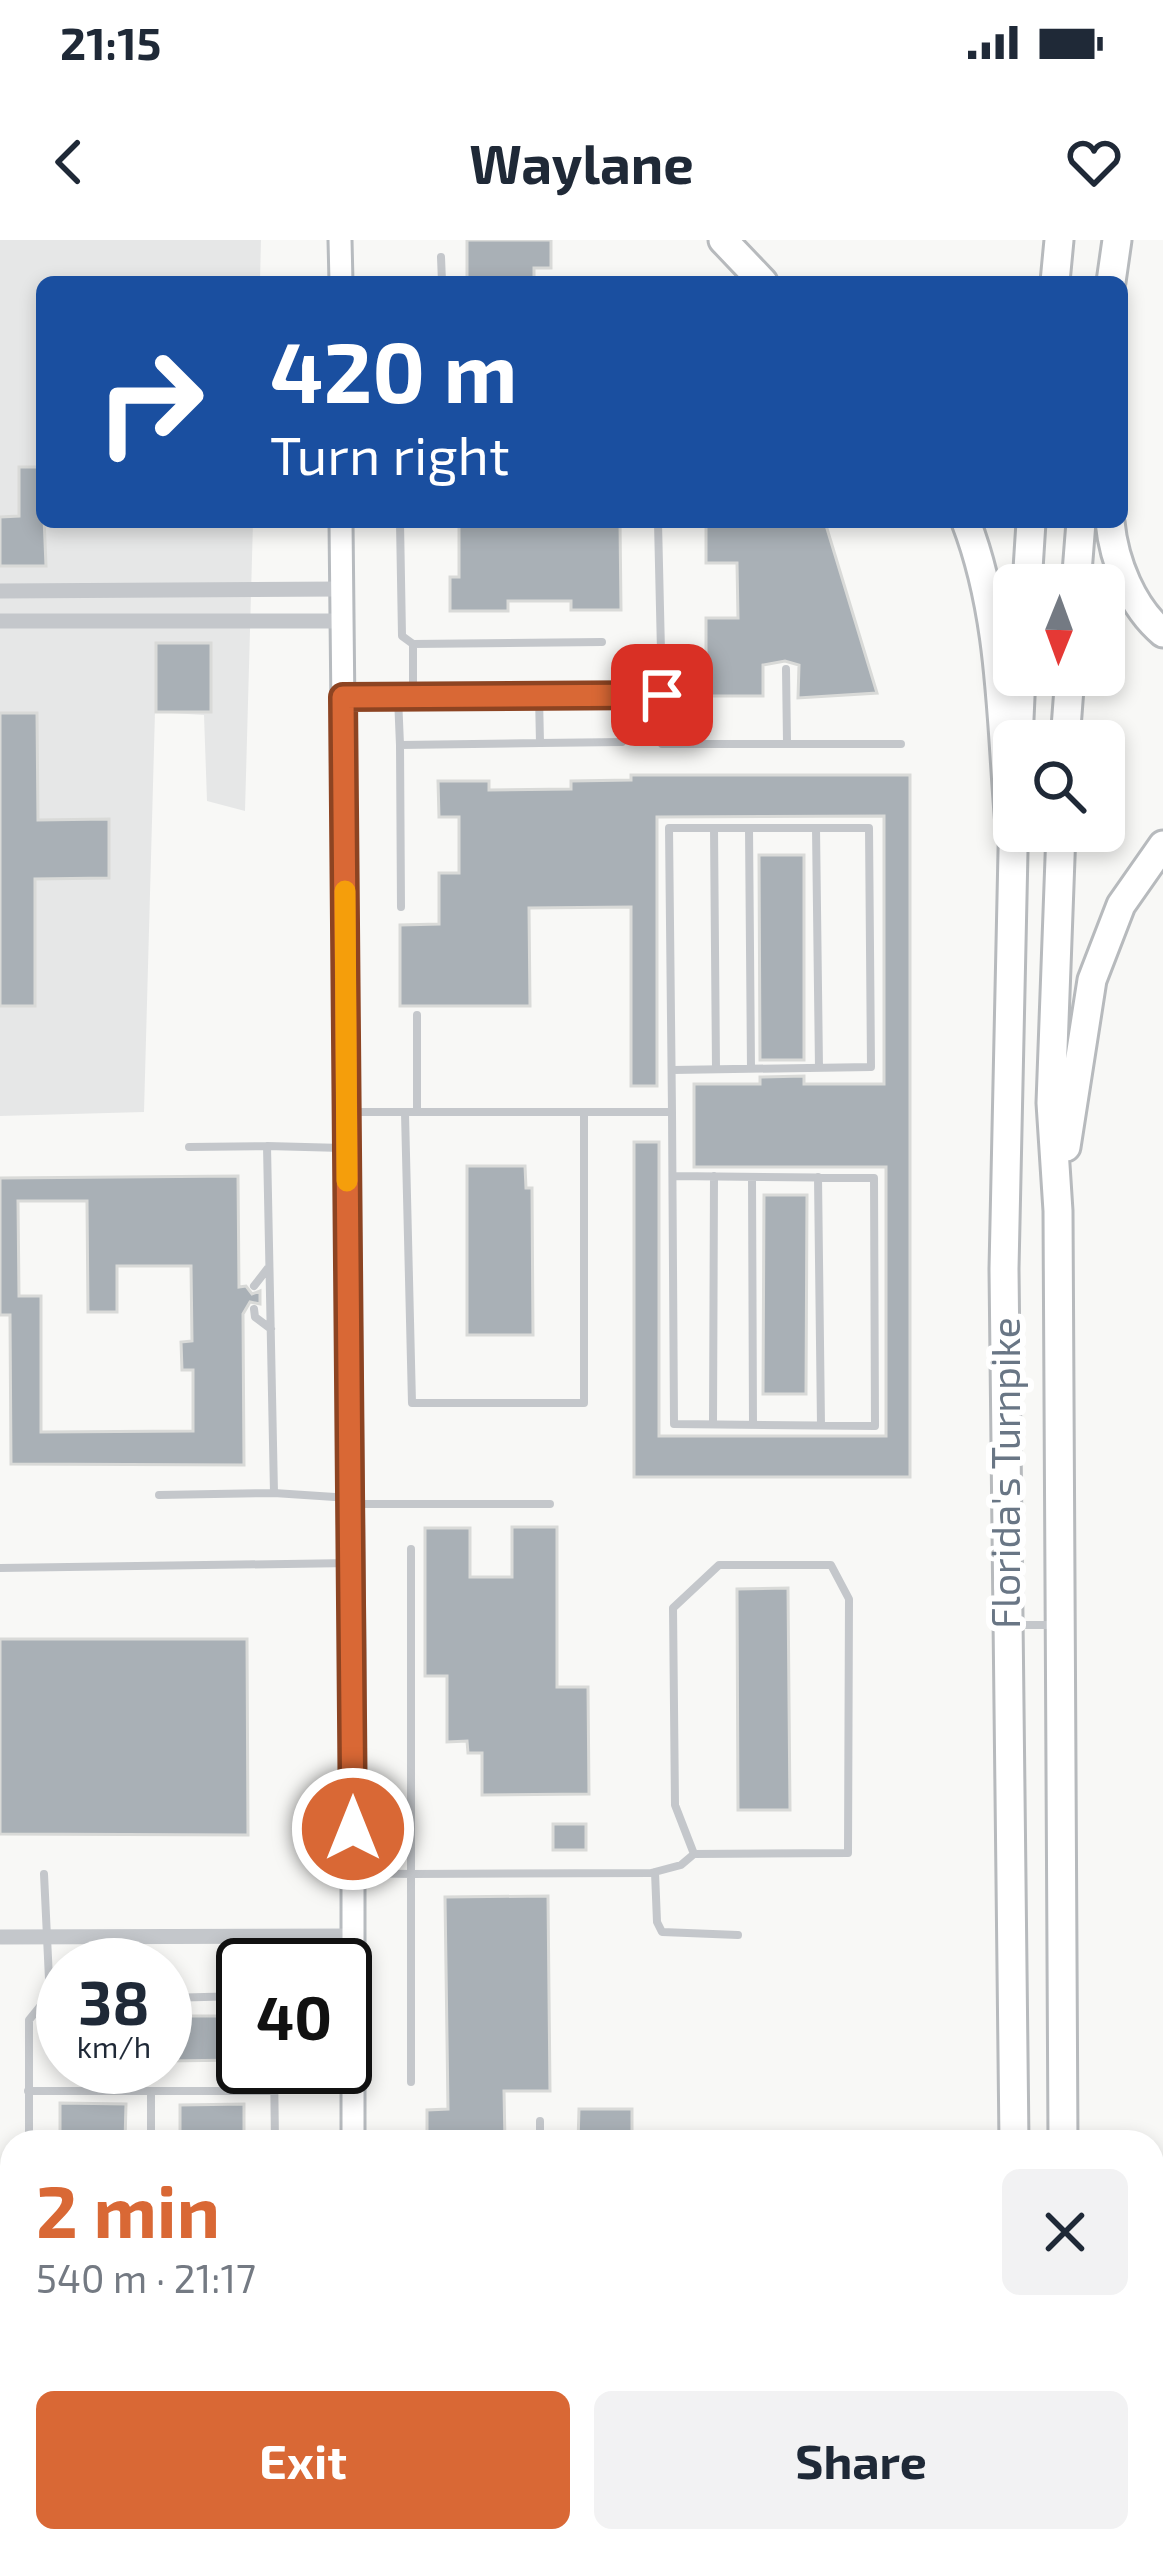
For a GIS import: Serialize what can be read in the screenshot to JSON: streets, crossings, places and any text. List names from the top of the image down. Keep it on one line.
{"streets":{"highway":["Florida's Turnpike"]},"north":"bottom","page":{"status":"21:15","header":"Waylane","turn":["420 m","Turn right"],"speed":"38 km/h","limit":"40","heading":["2 min","540 m · 21:17"],"buttons":["Exit","Share"]}}
